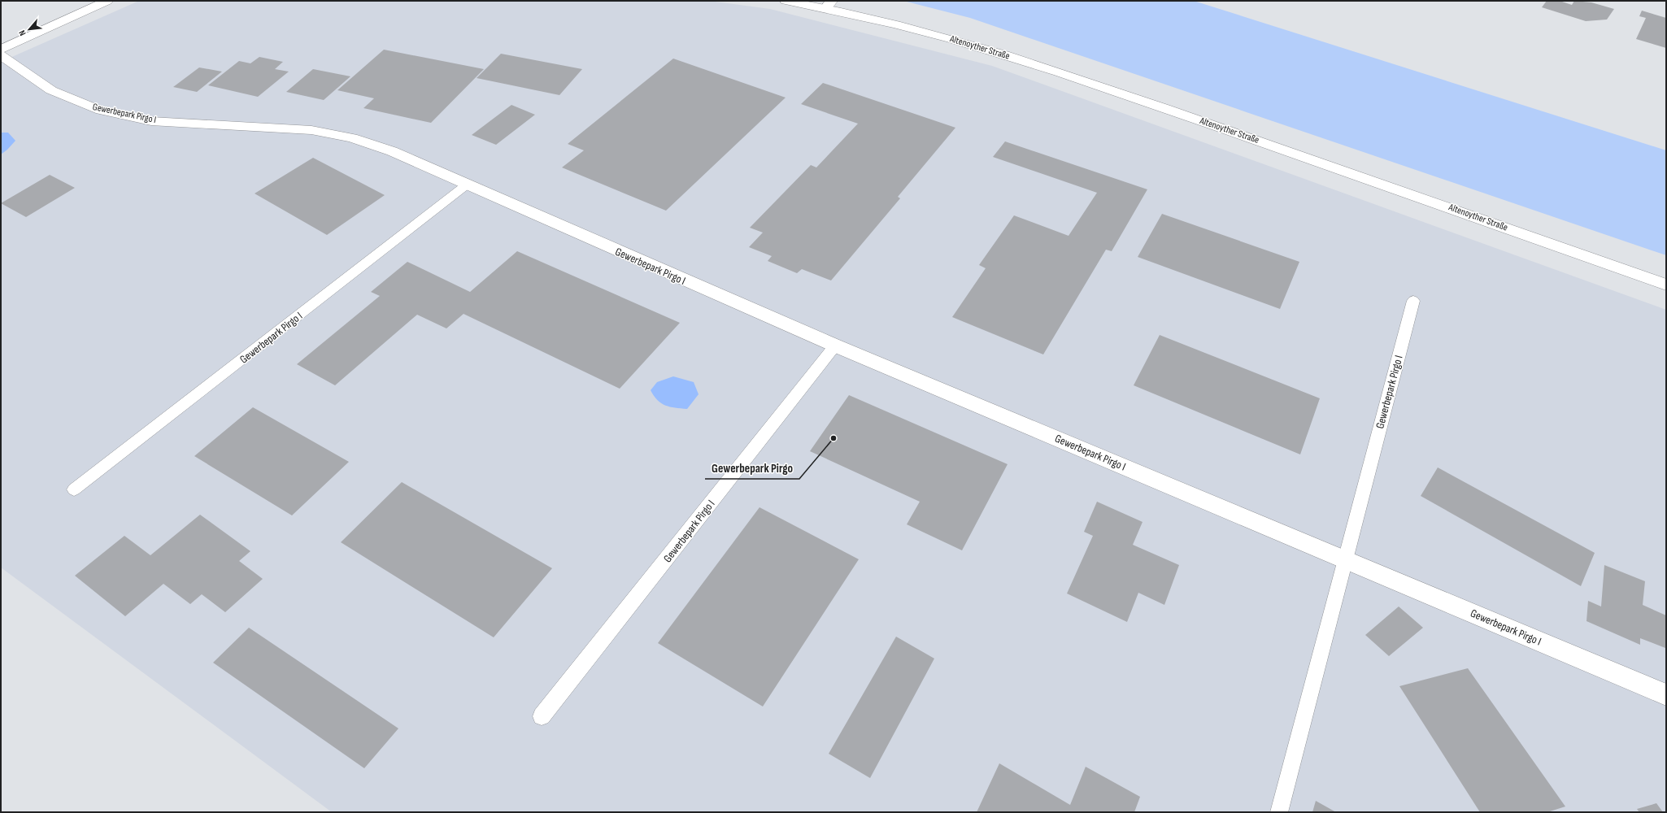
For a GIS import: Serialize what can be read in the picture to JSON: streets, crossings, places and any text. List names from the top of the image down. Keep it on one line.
{"streets":{"street":["Altenoyther Straße","Gewerbepark Pirgo I"]},"places":["Gewerbepark Pirgo"],"north":"bottom left"}
